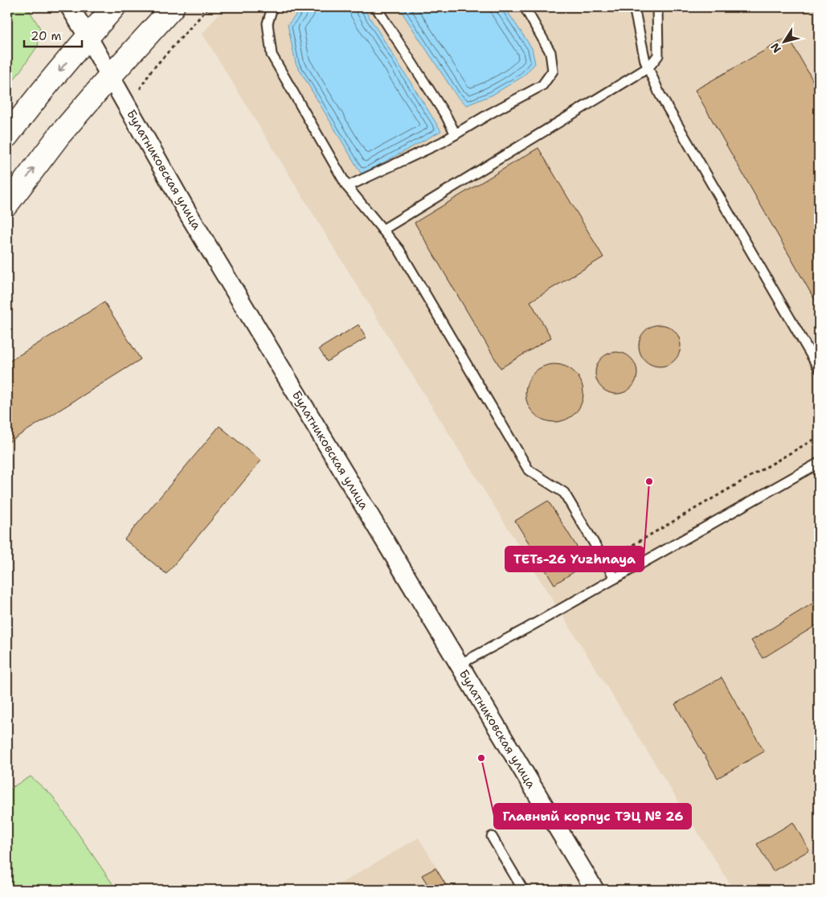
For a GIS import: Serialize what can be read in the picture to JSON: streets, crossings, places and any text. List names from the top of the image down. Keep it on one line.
{"streets":{"street":["Булатниковская улица"]},"places":["TETs-26 Yuzhnaya","Главный корпус ТЭЦ № 26"],"scale_bar":"20 m","north":"bottom left"}
